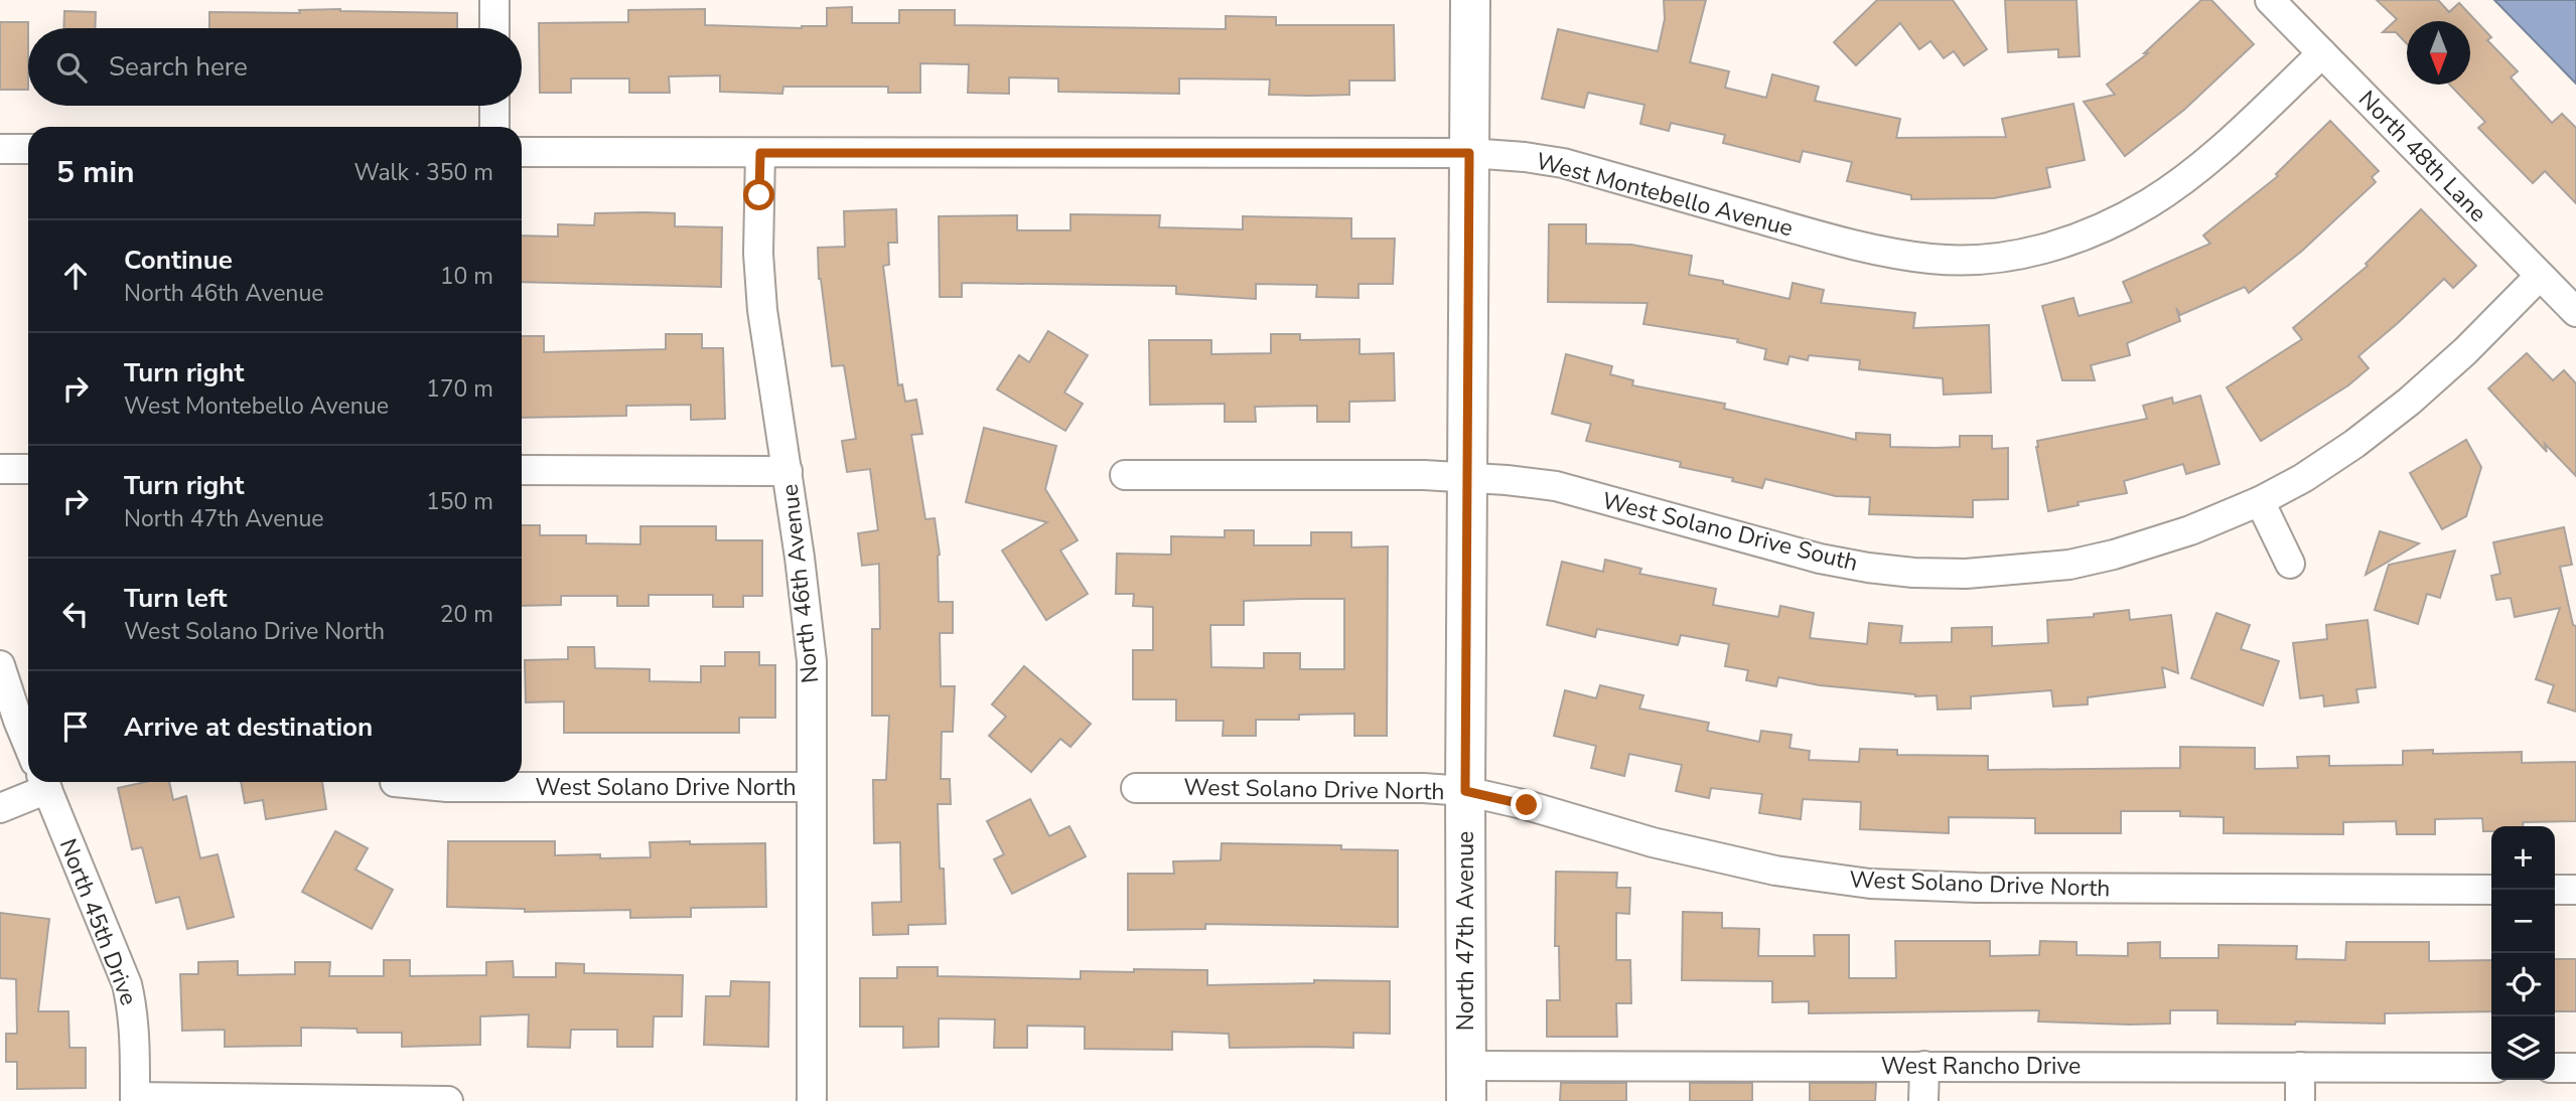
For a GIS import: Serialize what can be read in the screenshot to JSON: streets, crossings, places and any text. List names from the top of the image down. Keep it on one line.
{"streets":{"street":["North 48th Lane","West Montebello Avenue","West Solano Drive South","North 46th Avenue","West Solano Drive North","North 45th Drive","North 47th Avenue","West Rancho Drive"]},"crossings":[["North 48th Lane","West Montebello Avenue"],["North 48th Lane","West Solano Drive South"],["West Montebello Avenue","North 46th Avenue"],["West Montebello Avenue","North 47th Avenue"],["West Solano Drive South","North 47th Avenue"],["North 46th Avenue","West Solano Drive North"],["West Solano Drive North","North 47th Avenue"],["North 47th Avenue","West Rancho Drive"]],"north":"bottom","page":{"search":"Search here","heading":["5 min","Walk · 350 m"],"list":[["Continue","North 46th Avenue","10 m"],["Turn right","West Montebello Avenue","170 m"],["Turn right","North 47th Avenue","150 m"],["Turn left","West Solano Drive North","20 m"],"Arrive at destination"],"map_buttons":["+","−"]}}
